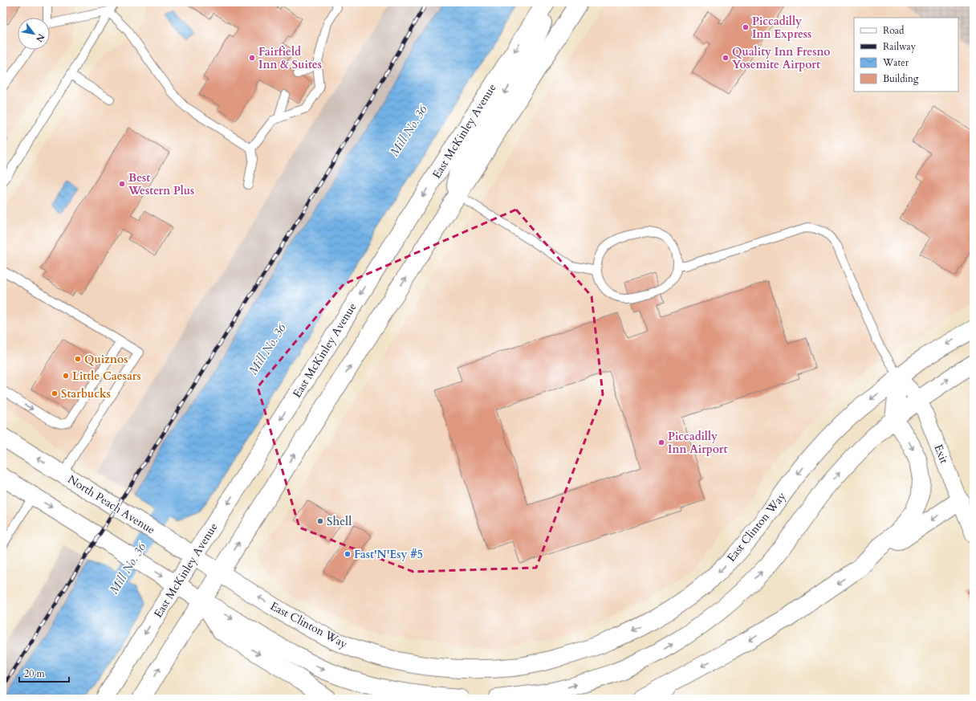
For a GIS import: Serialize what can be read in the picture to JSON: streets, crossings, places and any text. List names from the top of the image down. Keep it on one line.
{"streets":{"main road":["East McKinley Avenue","North Peach Avenue","East Clinton Way"],"street":["Exit"]},"crossings":[["East McKinley Avenue","North Peach Avenue"],["Exit","East Clinton Way"],["North Peach Avenue","East Clinton Way"]],"water":["Mill No. 36"],"places":["Piccadilly Inn Express","Fairfield Inn & Suites","Quality Inn Fresno Yosemite Airport","Best Western Plus","Quiznos","Little Caesars","Starbucks","Piccadilly Inn Airport","Shell","Fast'N'Esy #5"],"legend":["Road","Railway","Water","Building"],"scale_bar":"20 m","north":"bottom right"}
